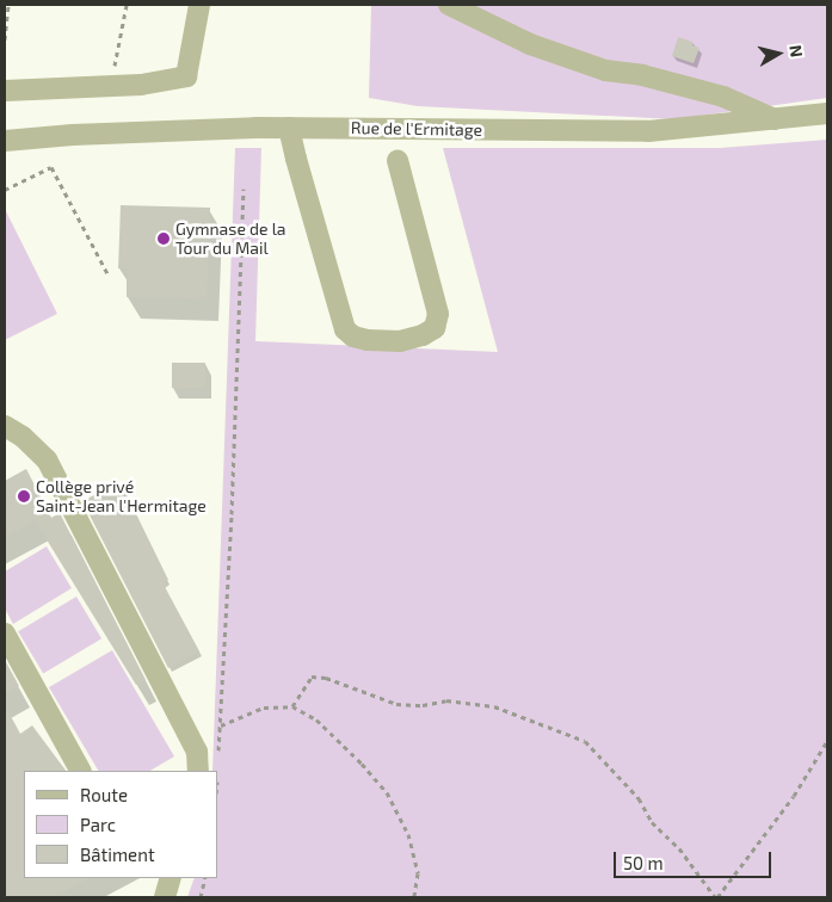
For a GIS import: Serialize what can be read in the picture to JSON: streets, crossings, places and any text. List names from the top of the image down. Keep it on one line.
{"streets":{"street":["Rue de l'Ermitage"]},"places":["Gymnase de la Tour du Mail","Collège privé Saint-Jean l'Hermitage"],"legend":["Route","Parc","Bâtiment"],"scale_bar":"50 m","north":"right"}
